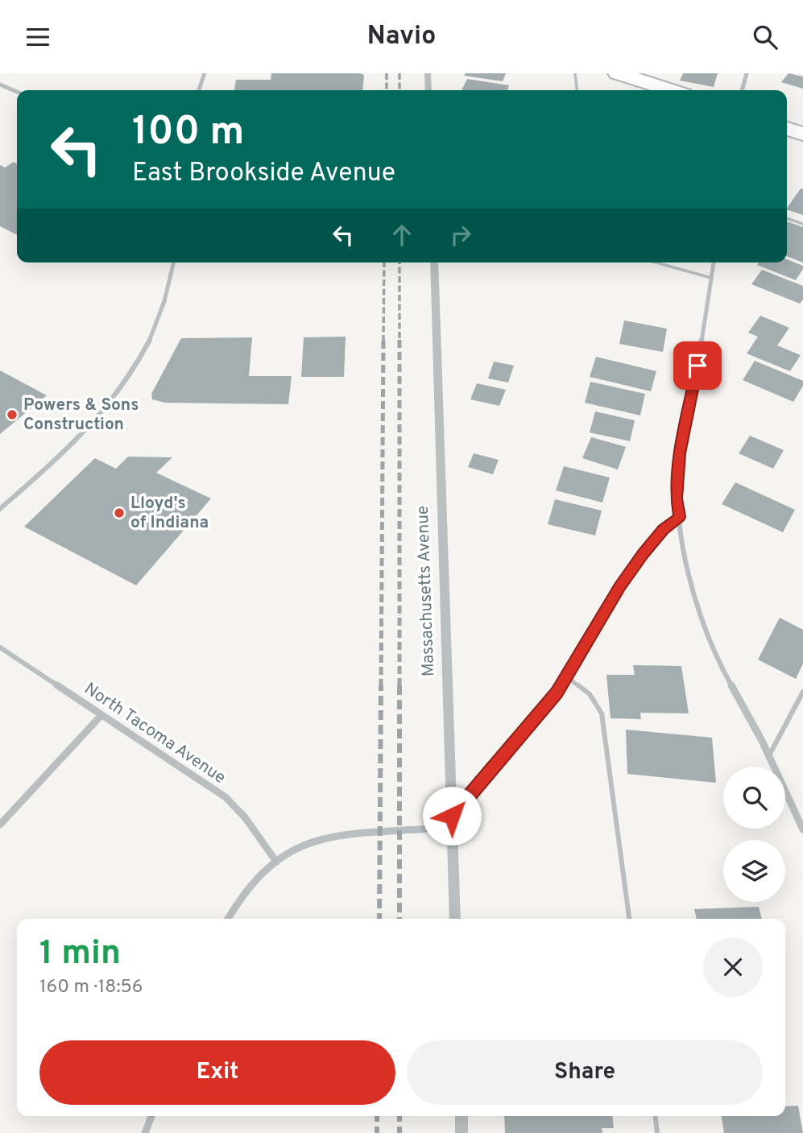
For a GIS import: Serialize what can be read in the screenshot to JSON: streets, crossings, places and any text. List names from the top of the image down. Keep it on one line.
{"streets":{"street":["Massachusetts Avenue","North Tacoma Avenue"]},"places":["Powers & Sons Construction","Lloyd's of Indiana"],"page":{"header":"Navio","turn":["100 m","East Brookside Avenue"],"heading":["1 min","160 m · 18:56"],"buttons":["Exit","Share"]}}
